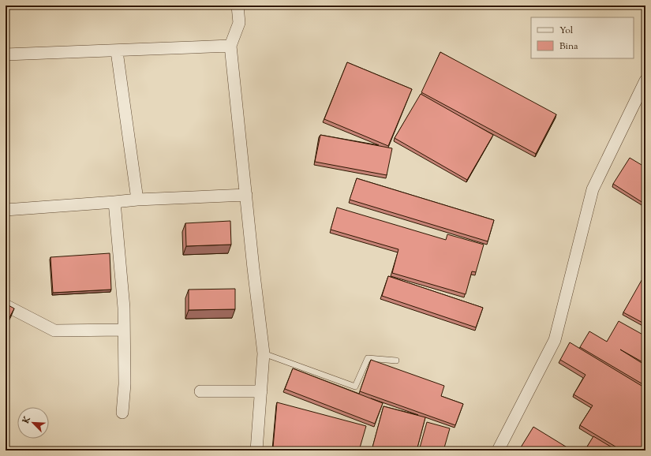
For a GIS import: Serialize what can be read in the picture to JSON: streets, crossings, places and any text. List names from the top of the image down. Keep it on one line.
{"legend":["Yol","Bina"],"north":"top left"}
